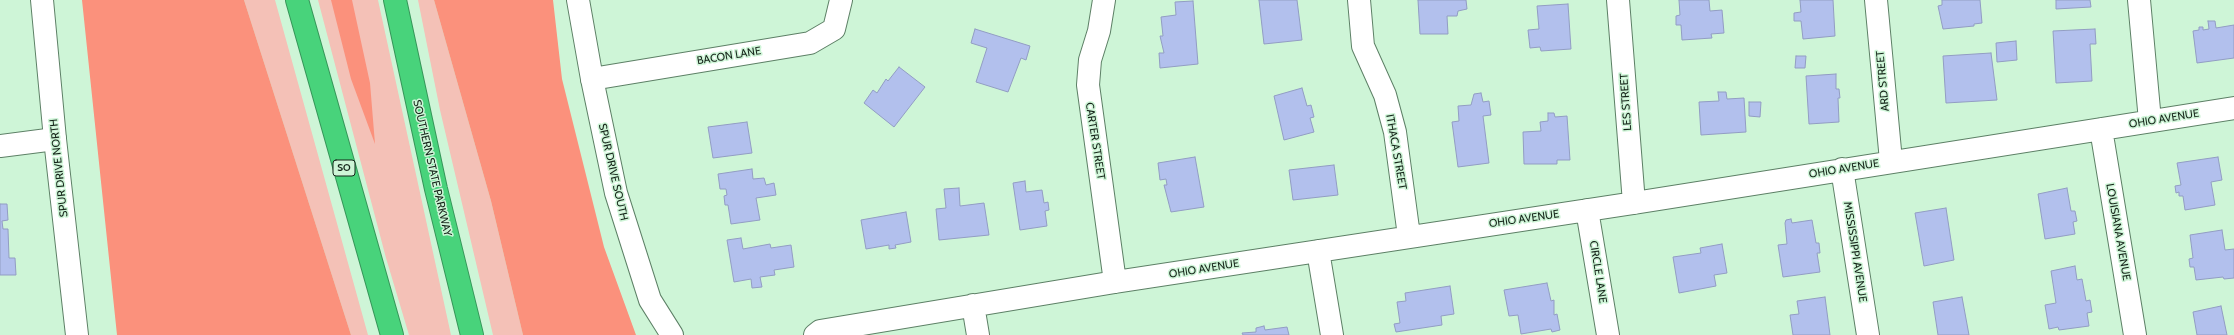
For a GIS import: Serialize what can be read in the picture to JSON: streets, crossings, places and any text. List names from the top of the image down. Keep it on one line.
{"streets":{"highway":["SO","SOUTHERN STATE PARKWAY"],"street":["BACON LANE","ARD STREET","LES STREET","OHIO AVENUE","CARTER STREET","ITHACA STREET","SPUR DRIVE NORTH","SPUR DRIVE SOUTH","LOUISIANA AVENUE","MISSISSIPPI AVENUE","CIRCLE LANE"]},"crossings":[["BACON LANE","SPUR DRIVE SOUTH"],["ARD STREET","OHIO AVENUE"],["LES STREET","OHIO AVENUE"],["OHIO AVENUE","CARTER STREET"],["OHIO AVENUE","ITHACA STREET"],["OHIO AVENUE","LOUISIANA AVENUE"],["OHIO AVENUE","MISSISSIPPI AVENUE"],["OHIO AVENUE","CIRCLE LANE"]]}
